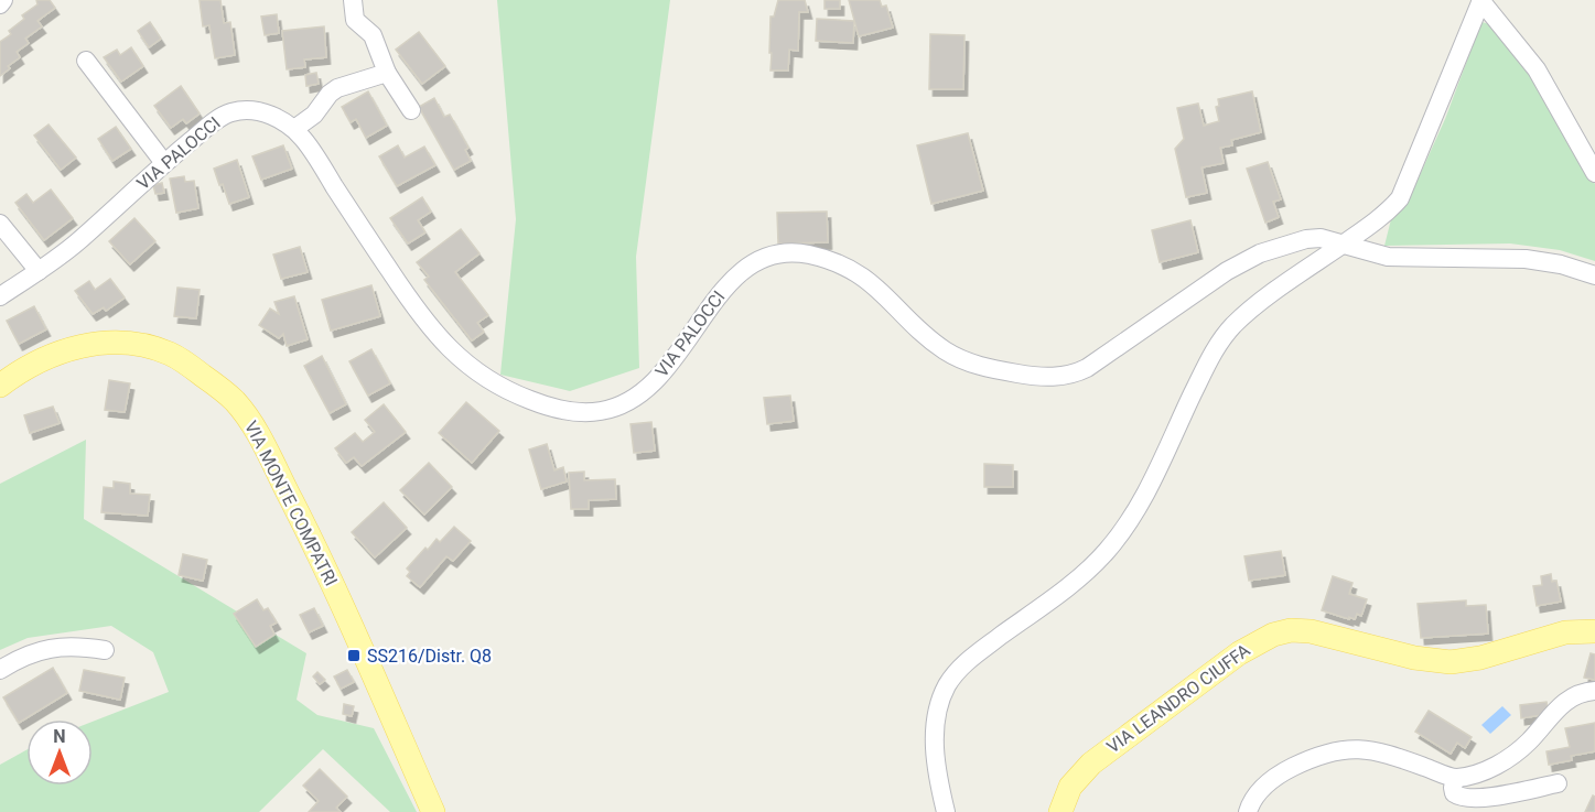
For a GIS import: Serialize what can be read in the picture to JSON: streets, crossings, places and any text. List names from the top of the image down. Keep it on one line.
{"streets":{"main road":["VIA MONTE COMPATRI","VIA LEANDRO CIUFFA"],"street":["VIA PALOCCI"]},"places":{"transit":["SS216/Distr. Q8"]},"north":"top"}
